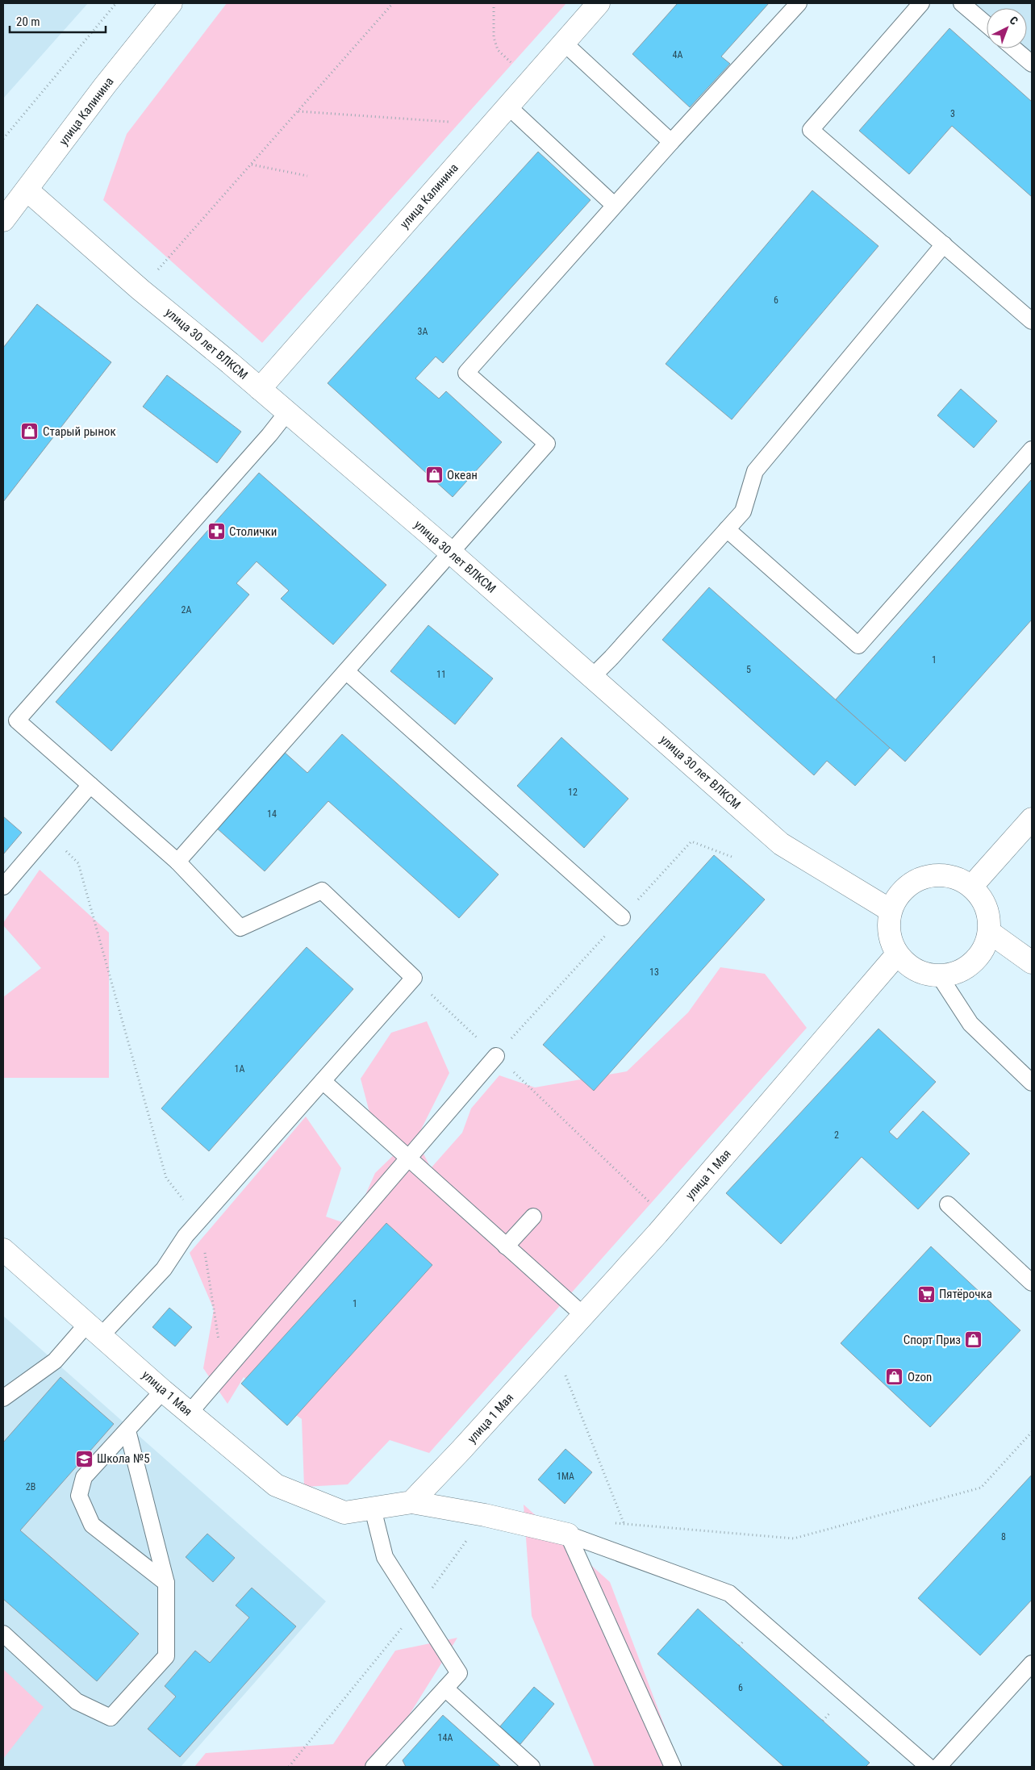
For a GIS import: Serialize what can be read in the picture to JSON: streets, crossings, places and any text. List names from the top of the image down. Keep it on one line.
{"streets":{"main road":["улица Калинина","улица 30 лет ВЛКСМ","улица 1 Мая"]},"crossings":[["улица Калинина","улица 30 лет ВЛКСМ"],["улица 30 лет ВЛКСМ","улица 1 Мая"]],"places":{"shop":["Старый рынок","Океан","Спорт Приз","Ozon"],"pharmacy":["Столички"],"supermarket":["Пятёрочка"],"school or university":["Школа №5"]},"house_numbers":["4А","3","6","3А","2А","1","5","11","12","14","13","1А","2","1","1МА","2В","8","6","14А"],"scale_bar":"20 m","north":"top right"}
